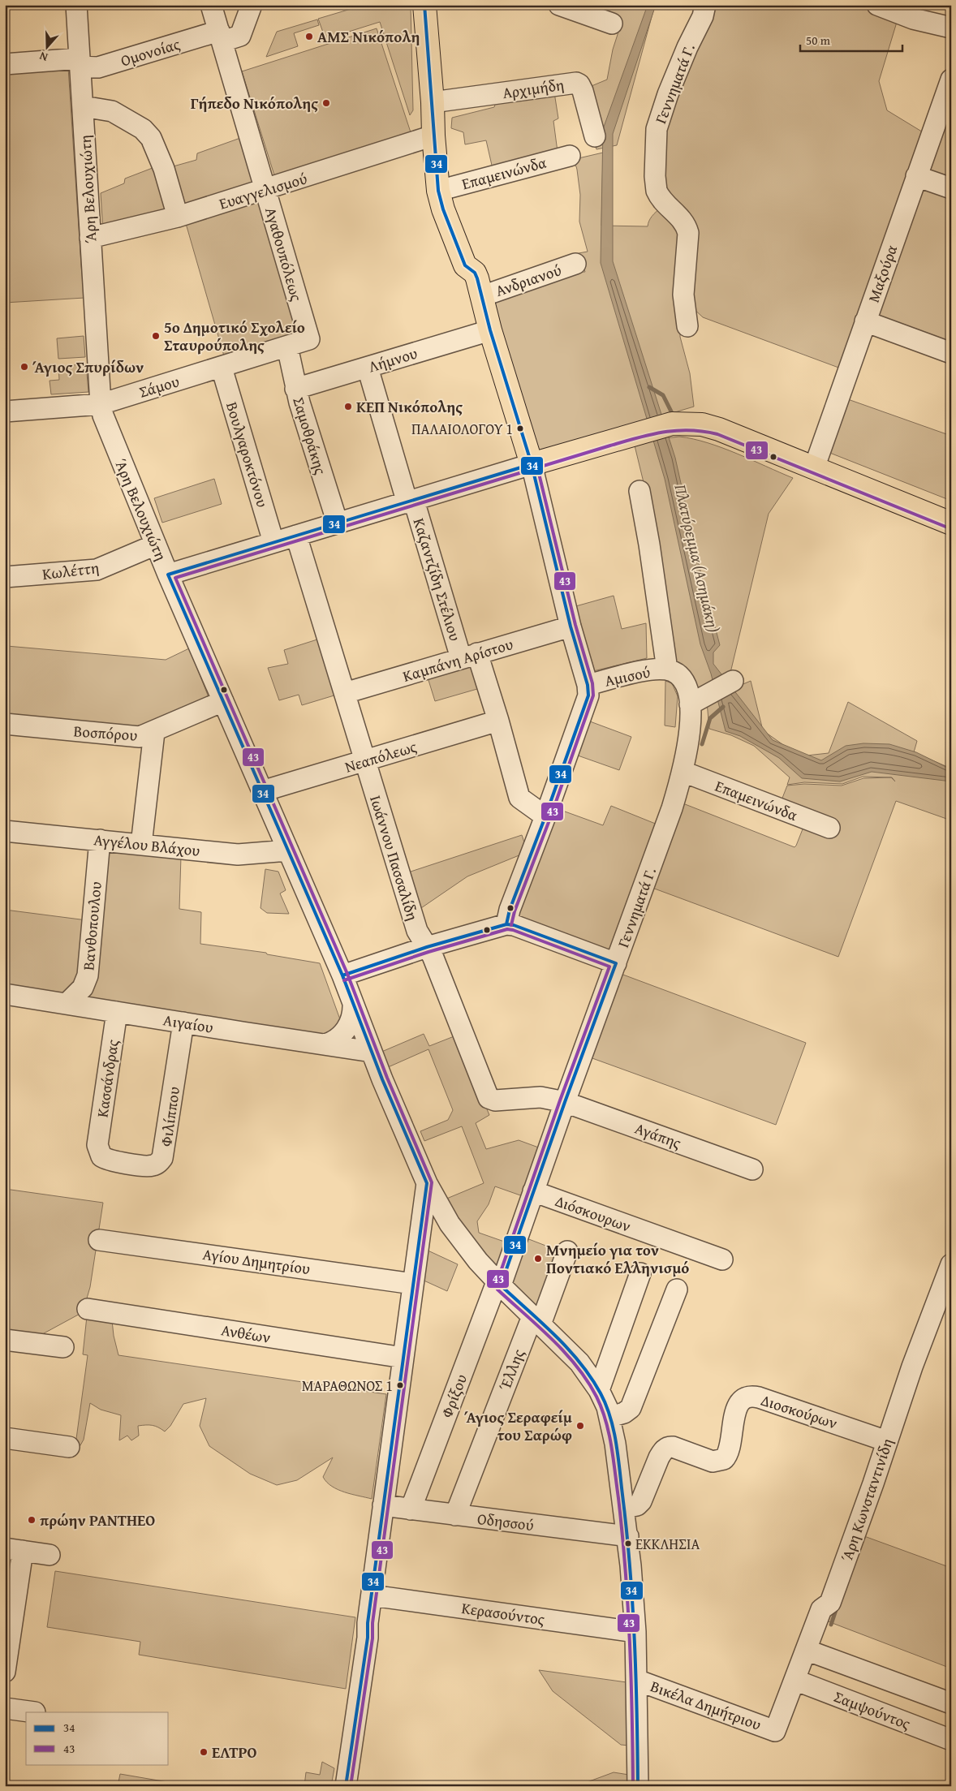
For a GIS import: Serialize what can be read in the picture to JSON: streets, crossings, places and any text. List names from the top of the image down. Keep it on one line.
{"streets":{"street":["Ομονοίας","Γεννηματά Γ.","Αρχιμήδη","Επαμεινώνδα","Άρη Βελουχιώτη","Ευαγγελισμού","Αγαθουπόλεως","Μαξούρα","Ανδριανού","Λήμνου","Σάμου","Σαμοθράκης","Βουλγαροκτόνου","Κωλέττη","Καζαντζίδη Στέλιου","Καμπάνη Αρίστου","Αμισού","Βοσπόρου","Νεαπόλεως","Αγγέλου Βλάχου","Ιωάννου Πασσαλίδη","Βανθοπουλου","Αιγαίου","Κασσάνδρας","Φιλίππου","Αγάπης","Διόσκουρων","Αγίου Δημητρίου","Ανθέων","Έλλης","Φρίξου","Διοσκούρων","Άρη Κωνσταντινίδη","Οδησσού","Κερασούντος","Βικέλα Δημήτριου","Σαμψούντος"]},"crossings":[["Ομονοίας","Άρη Βελουχιώτη"],["Ομονοίας","Αγαθουπόλεως"],["Γεννηματά Γ.","Επαμεινώνδα"],["Γεννηματά Γ.","Άρη Βελουχιώτη"],["Γεννηματά Γ.","Αμισού"],["Γεννηματά Γ.","Ιωάννου Πασσαλίδη"],["Γεννηματά Γ.","Αγάπης"],["Γεννηματά Γ.","Διόσκουρων"],["Γεννηματά Γ.","Φρίξου"],["Άρη Βελουχιώτη","Ευαγγελισμού"],["Άρη Βελουχιώτη","Σάμου"],["Άρη Βελουχιώτη","Κωλέττη"],["Άρη Βελουχιώτη","Βοσπόρου"],["Άρη Βελουχιώτη","Νεαπόλεως"],["Άρη Βελουχιώτη","Αγγέλου Βλάχου"],["Άρη Βελουχιώτη","Αιγαίου"],["Άρη Βελουχιώτη","Έλλης"],["Άρη Βελουχιώτη","Φρίξου"],["Άρη Βελουχιώτη","Διοσκούρων"],["Άρη Βελουχιώτη","Οδησσού"],["Άρη Βελουχιώτη","Κερασούντος"],["Άρη Βελουχιώτη","Βικέλα Δημήτριου"],["Ευαγγελισμού","Αγαθουπόλεως"],["Αγαθουπόλεως","Σάμου"],["Λήμνου","Σαμοθράκης"],["Λήμνου","Καζαντζίδη Στέλιου"],["Σάμου","Σαμοθράκης"],["Σάμου","Βουλγαροκτόνου"],["Καζαντζίδη Στέλιου","Καμπάνη Αρίστου"],["Καζαντζίδη Στέλιου","Νεαπόλεως"],["Καμπάνη Αρίστου","Ιωάννου Πασσαλίδη"],["Νεαπόλεως","Ιωάννου Πασσαλίδη"],["Αγγέλου Βλάχου","Βανθοπουλου"],["Ιωάννου Πασσαλίδη","Αγάπης"],["Βανθοπουλου","Αιγαίου"],["Αιγαίου","Κασσάνδρας"],["Αιγαίου","Φιλίππου"],["Κασσάνδρας","Φιλίππου"],["Έλλης","Οδησσού"],["Φρίξου","Οδησσού"],["Διοσκούρων","Άρη Κωνσταντινίδη"],["Άρη Κωνσταντινίδη","Βικέλα Δημήτριου"],["Άρη Κωνσταντινίδη","Σαμψούντος"]],"water":["Πλατύρεμμα (Ασημάκη)"],"places":["ΑΜΣ Νικόπολη","Γήπεδο Νικόπολης","5ο Δημοτικό Σχολείο Σταυρούπολης","Άγιος Σπυρίδων","ΚΕΠ Νικόπολης","ΠΑΛΑΙΟΛΟΓΟΥ 1","Μνημείο για τον Ποντιακό Ελληνισμό","ΜΑΡΑΘΩΝΟΣ 1","Άγιος Σεραφείμ του Σαρώφ","πρώην PANTHEO","ΕΚΚΛΗΣΙΑ","ΕΛΤΡΟ"],"lines":["transit line 34","transit line 43"],"legend":["34","43"],"scale_bar":"50 m","north":"bottom"}
